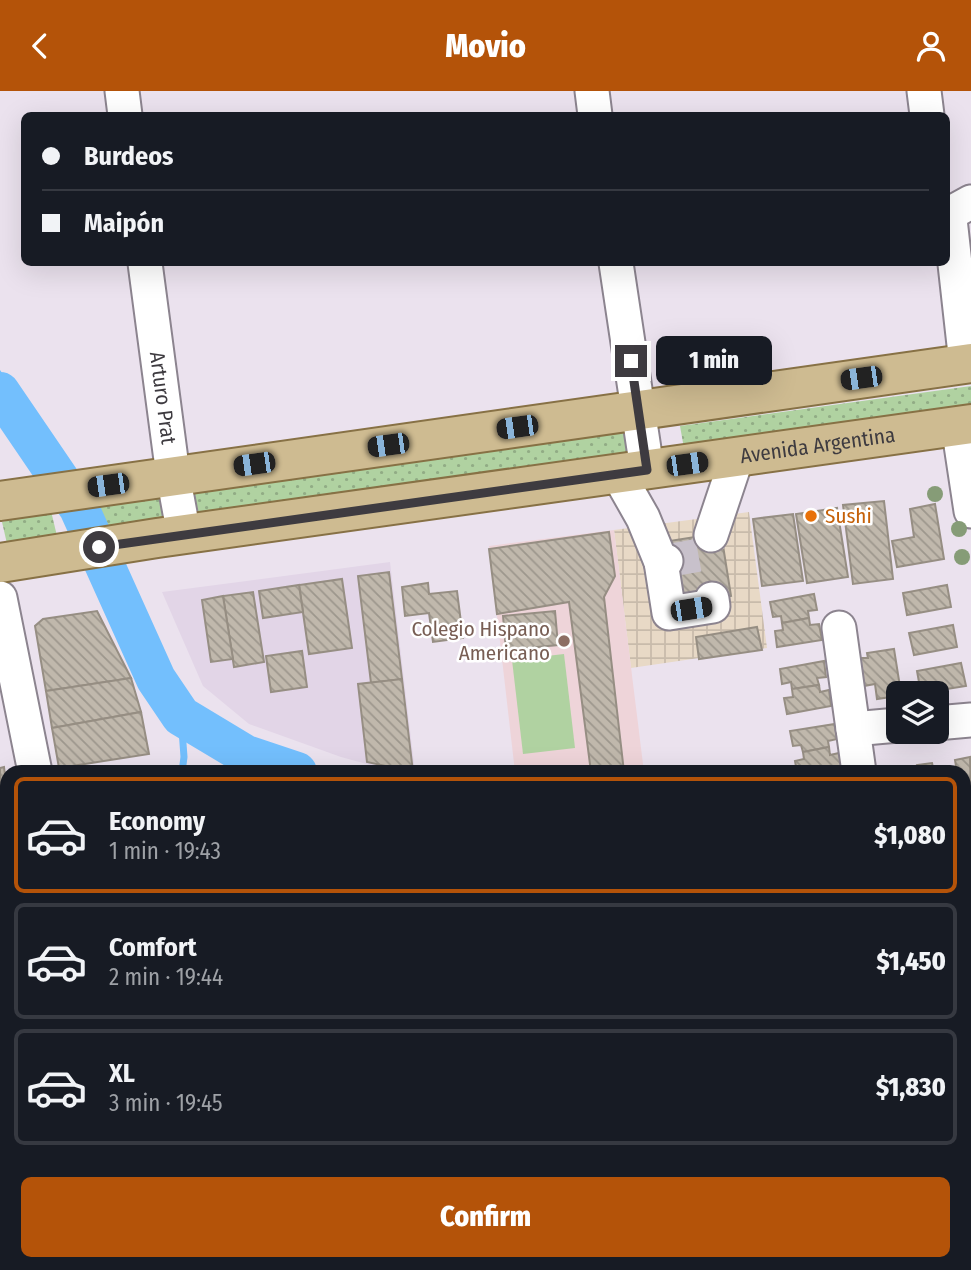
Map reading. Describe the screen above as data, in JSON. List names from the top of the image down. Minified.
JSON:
{"streets":{"main road":["Avenida Argentina"],"street":["Arturo Prat"]},"crossings":[["Arturo Prat","Avenida Argentina"]],"places":["Sushi","Colegio Hispano Americano"],"page":{"header":"Movio","banner":["Burdeos","Maipón"],"bubble":"1 min","list":[{"name":"Economy","note":"1 min · 19:43","value":"$1,080"},{"name":"Comfort","note":"2 min · 19:44","value":"$1,450"},{"name":"XL","note":"3 min · 19:45","value":"$1,830"}],"buttons":"Confirm"}}
